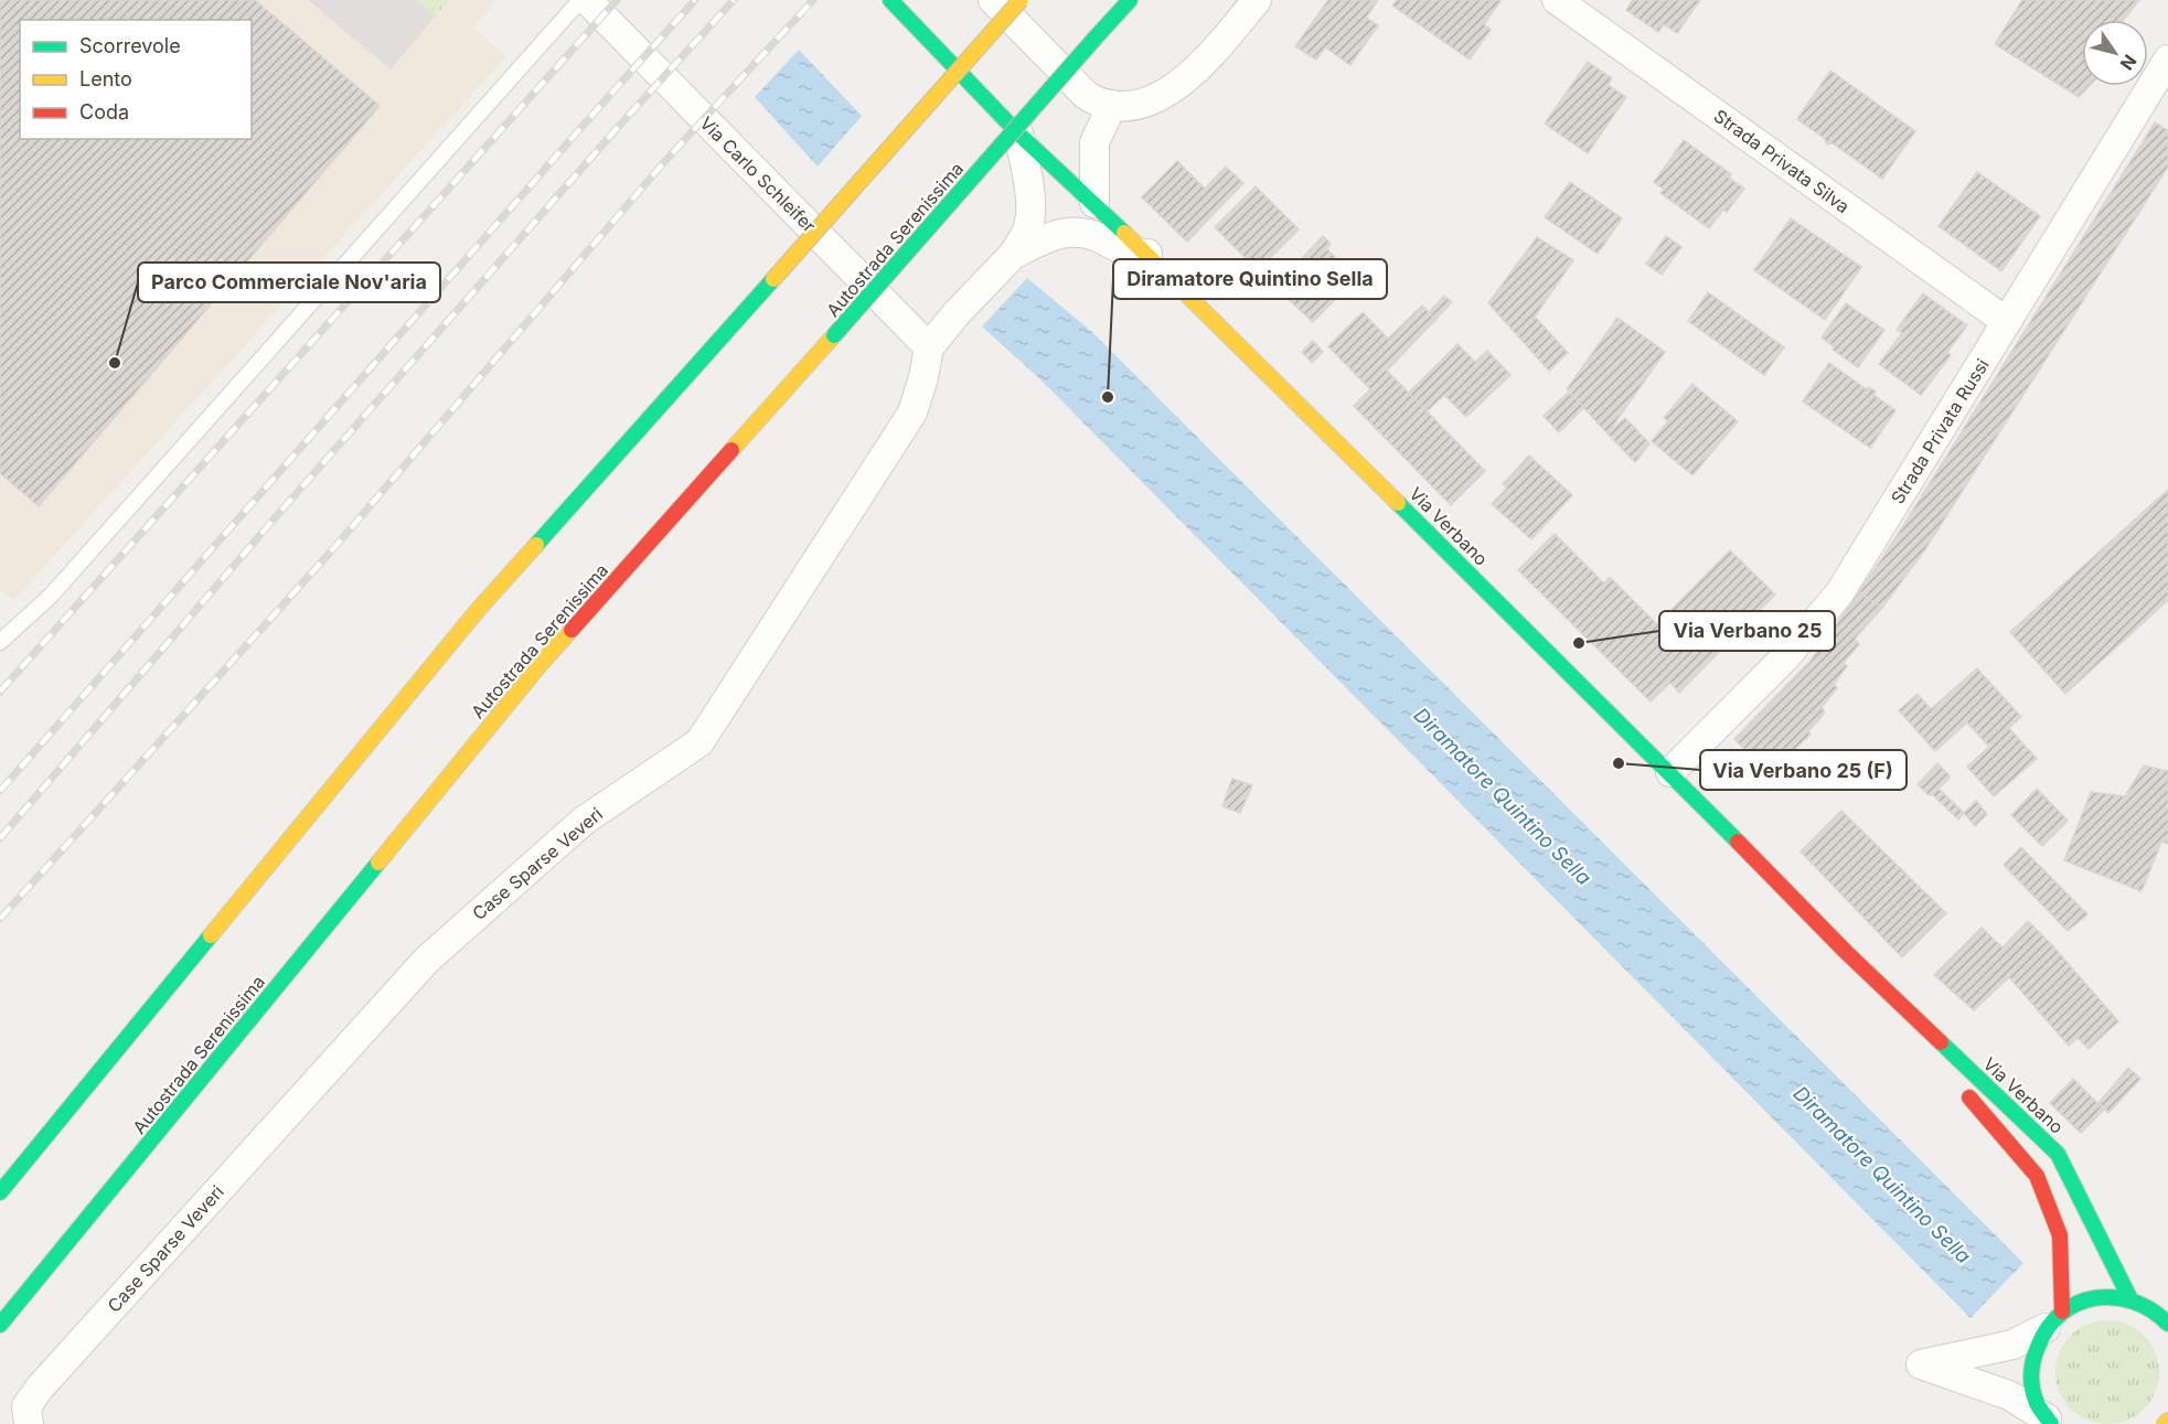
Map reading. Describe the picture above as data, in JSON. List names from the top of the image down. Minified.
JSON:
{"streets":{"main road":["Autostrada Serenissima","Via Verbano"],"street":["Strada Privata Silva","Via Carlo Schleifer","Strada Privata Russi","Case Sparse Veveri"]},"crossings":[["Strada Privata Silva","Strada Privata Russi"],["Via Carlo Schleifer","Case Sparse Veveri"],["Strada Privata Russi","Via Verbano"],["Via Verbano","Case Sparse Veveri"]],"water":["Diramatore Quintino Sella"],"places":["Parco Commerciale Nov'aria","Diramatore Quintino Sella","Via Verbano 25","Via Verbano 25 (F)"],"legend":["Scorrevole","Lento","Coda"],"north":"bottom right"}
